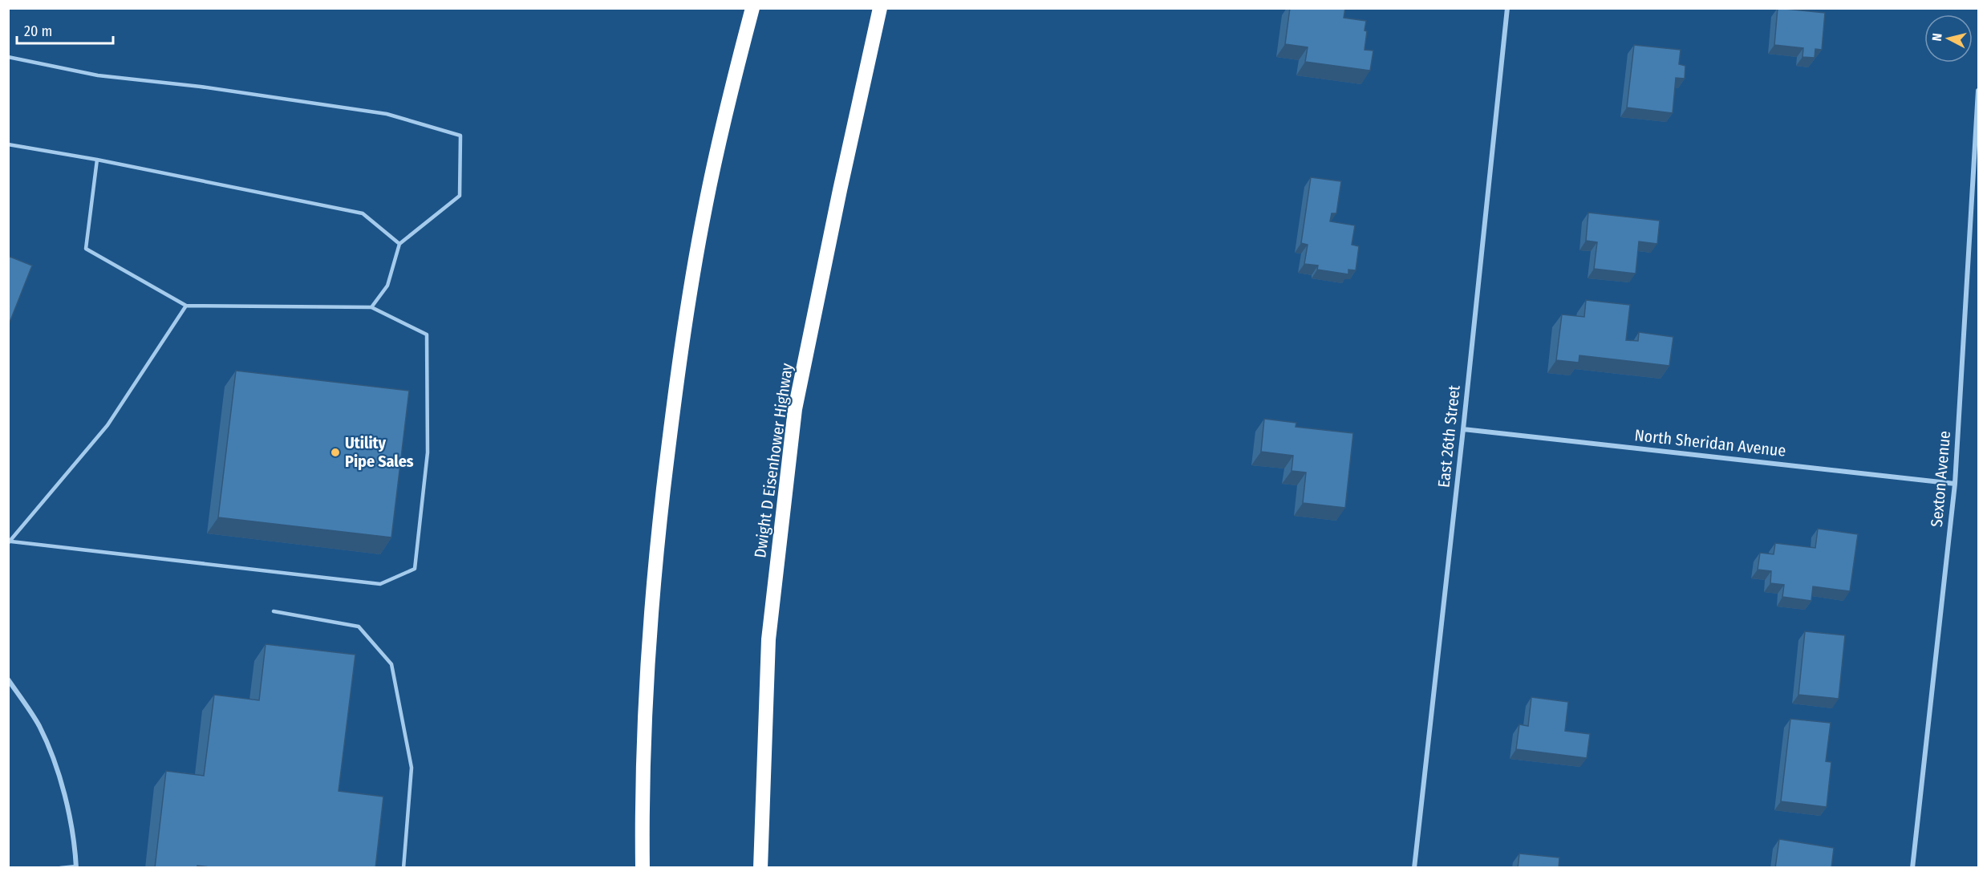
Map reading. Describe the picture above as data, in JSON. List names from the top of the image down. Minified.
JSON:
{"streets":{"highway":["Dwight D Eisenhower Highway"],"street":["East 26th Street","North Sheridan Avenue","Sexton Avenue"]},"crossings":[["East 26th Street","North Sheridan Avenue"],["North Sheridan Avenue","Sexton Avenue"]],"places":["Utility Pipe Sales"],"scale_bar":"20 m","north":"left"}
